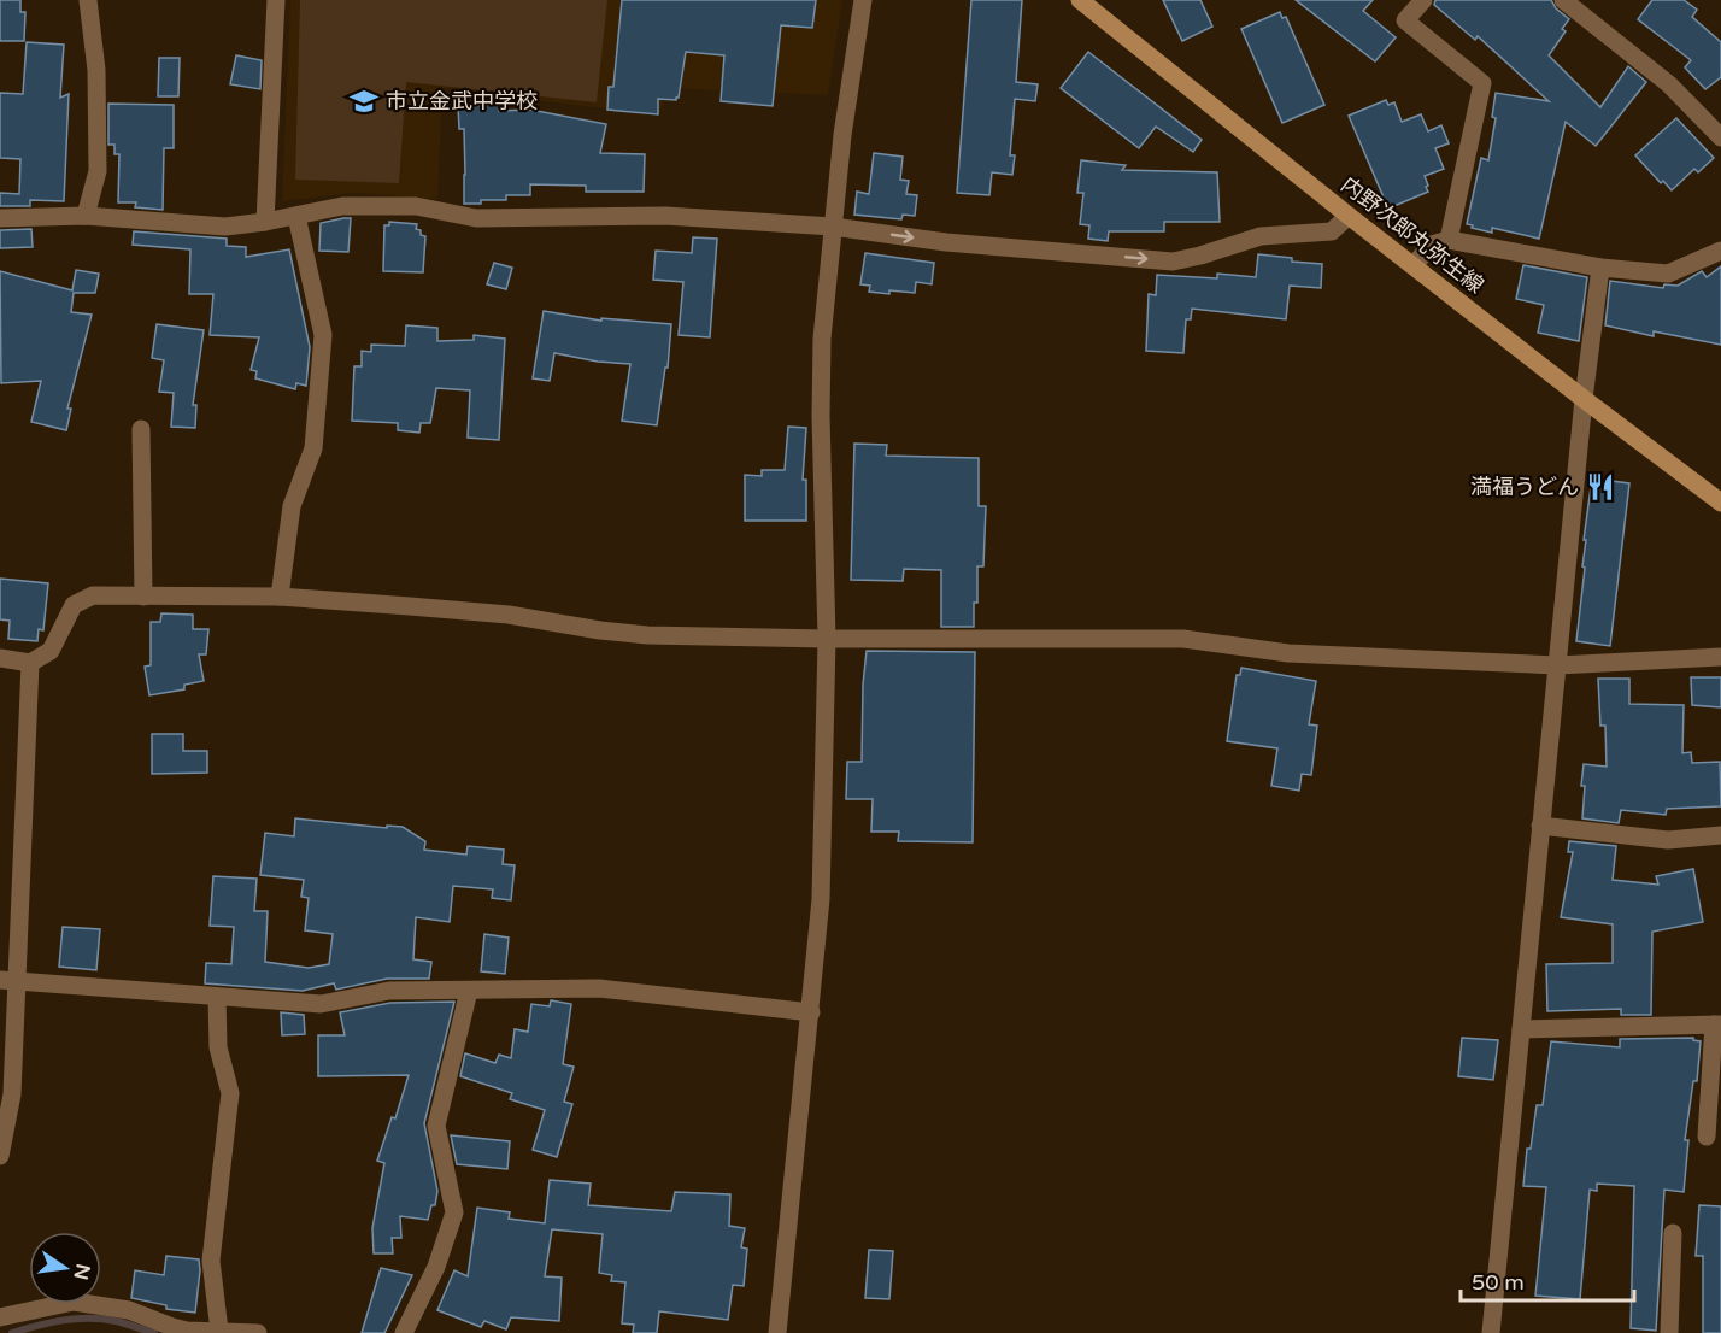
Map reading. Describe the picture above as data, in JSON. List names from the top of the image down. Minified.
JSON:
{"streets":{"main road":["内野次郎丸弥生線"]},"places":{"school or university":["市立金武中学校"],"restaurant":["満福うどん"]},"scale_bar":"50 m","north":"right"}
